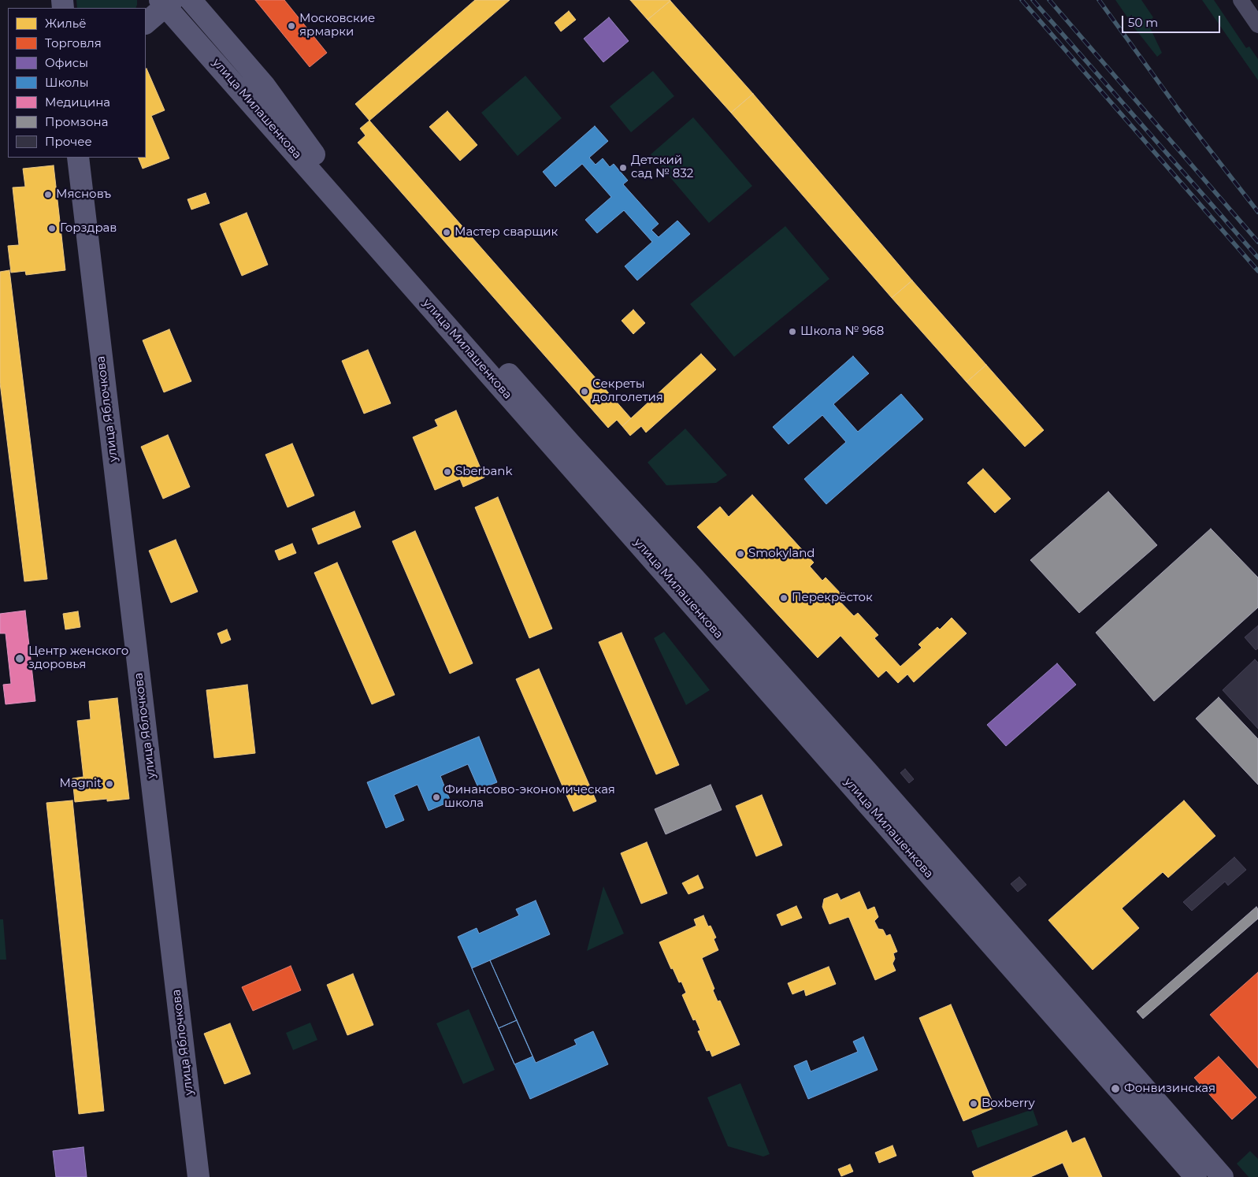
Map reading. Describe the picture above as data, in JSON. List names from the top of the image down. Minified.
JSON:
{"streets":{"main road":["улица Милашенкова","улица Яблочкова"]},"places":["Московские ярмарки","Детский сад № 832","Мясновъ","Горздрав","Мастер сварщик","Школа № 968","Секреты долголетия","Sberbank","Smokyland","Перекрёсток","Центр женского здоровья","Magnit","Финансово-экономическая школа","Фонвизинская","Boxberry"],"legend":["Жильё","Торговля","Офисы","Школы","Медицина","Промзона","Прочее"],"scale_bar":"50 m"}
